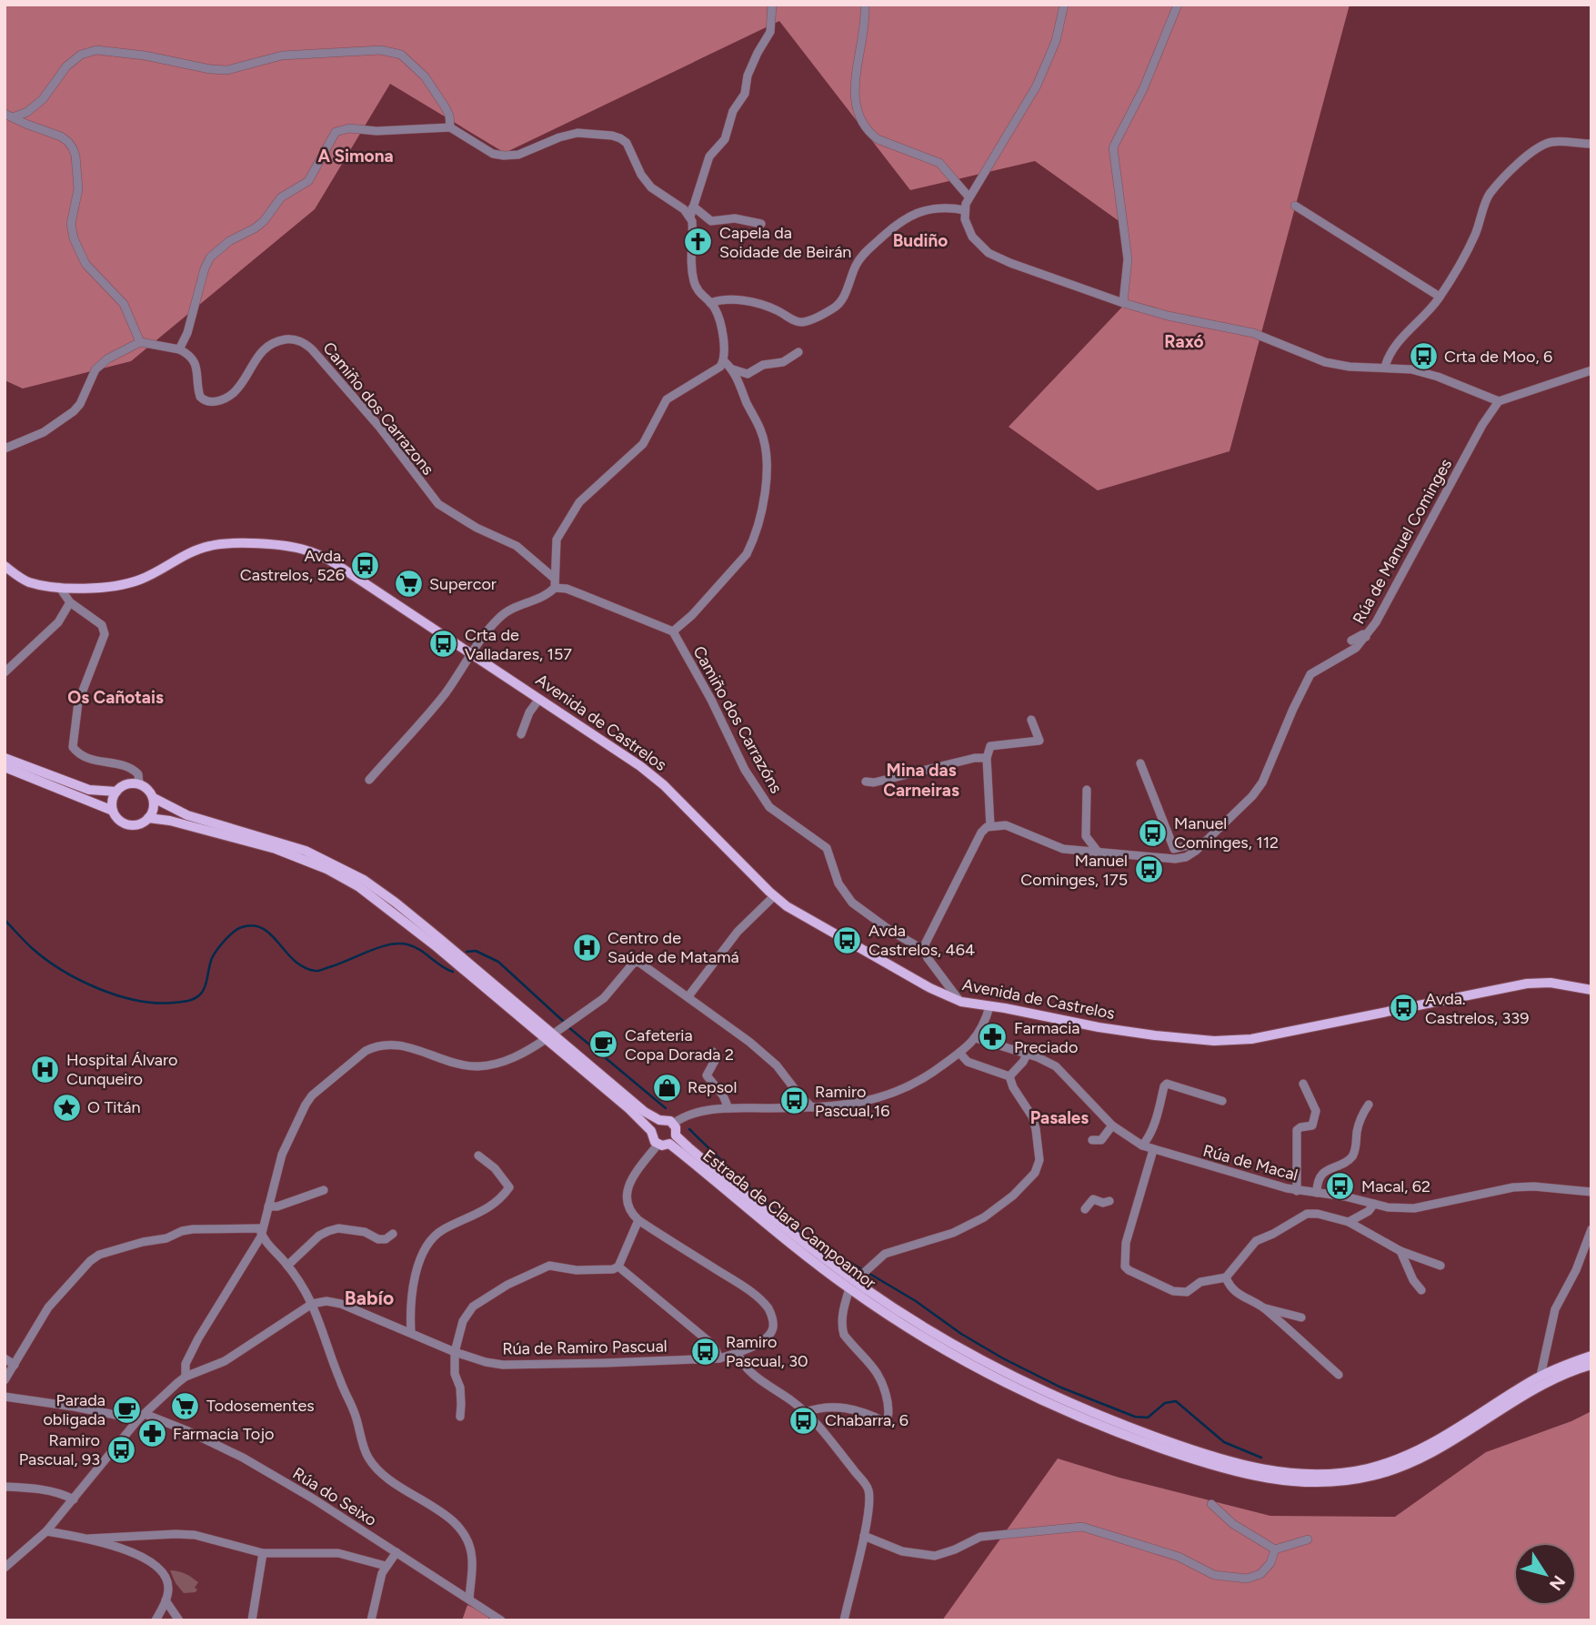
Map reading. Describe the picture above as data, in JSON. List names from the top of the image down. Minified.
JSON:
{"streets":{"main road":["Avenida de Castrelos","Estrada de Clara Campoamor"],"street":["Camiño dos Carrazons","Rúa de Manuel Cominges","Camiño dos Carrazóns","Rúa de Macal","Rúa de Ramiro Pascual","Rúa do Seixo"]},"districts":["A Simona","Budiño","Raxó","Os Cañotais","Mina das Carneiras","Pasales","Babío"],"places":{"church":["Capela da Soidade de Beirán"],"bus stop":["Crta de Moo, 6","Avda. Castrelos, 526","Crta de Valladares, 157","Manuel Cominges, 112","Manuel Cominges, 175","Avda Castrelos, 464","Avda. Castrelos, 339","Ramiro Pascual,16","Macal, 62","Ramiro Pascual, 30","Chabarra, 6","Ramiro Pascual, 93"],"supermarket":["Supercor","Todosementes"],"hospital":["Centro de Saúde de Matamá","Hospital Álvaro Cunqueiro"],"pharmacy":["Farmacia Preciado","Farmacia Tojo"],"cafe":["Cafeteria Copa Dorada 2","Parada obligada"],"shop":["Repsol"],"place":["O Titán"]},"north":"bottom right"}
